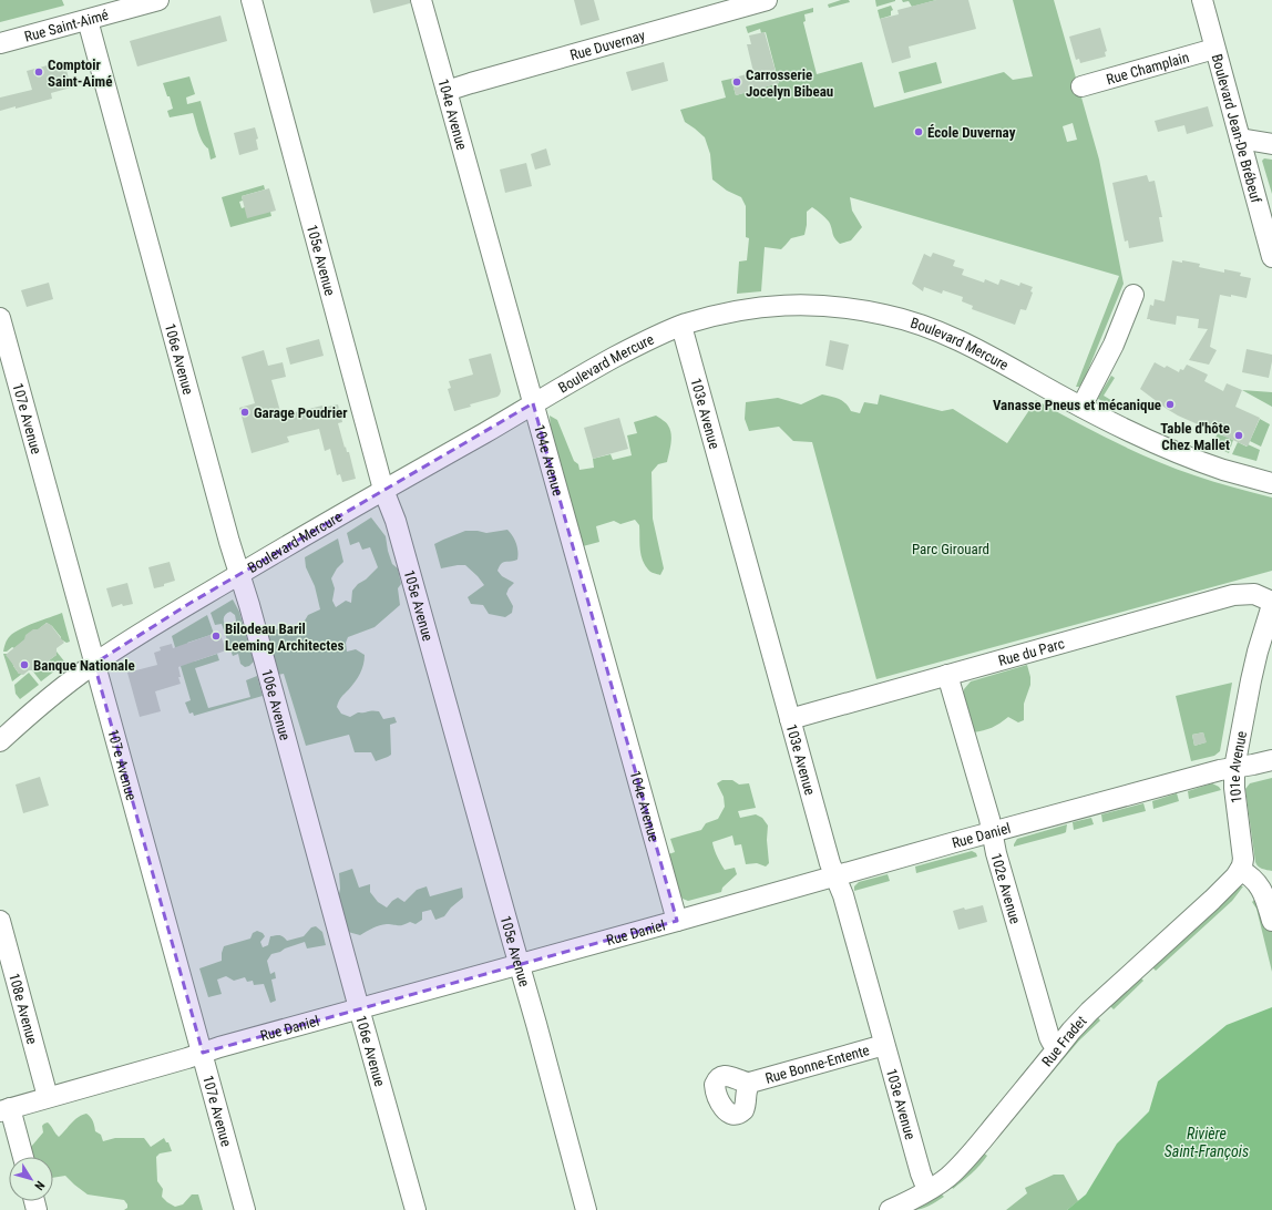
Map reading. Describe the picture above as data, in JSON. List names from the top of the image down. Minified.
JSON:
{"streets":{"street":["Rue Saint-Aimé","Rue Duvernay","Rue Champlain","104e Avenue","Boulevard Jean-De Brébeuf","105e Avenue","Boulevard Mercure","106e Avenue","103e Avenue","107e Avenue","Rue du Parc","101e Avenue","Rue Daniel","102e Avenue","108e Avenue","Rue Fradet","Rue Bonne-Entente"]},"crossings":[["Rue Saint-Aimé","106e Avenue"],["Rue Duvernay","104e Avenue"],["Rue Champlain","Boulevard Jean-De Brébeuf"],["104e Avenue","Boulevard Mercure"],["104e Avenue","Rue Daniel"],["105e Avenue","Boulevard Mercure"],["105e Avenue","Rue Daniel"],["Boulevard Mercure","106e Avenue"],["Boulevard Mercure","103e Avenue"],["Boulevard Mercure","107e Avenue"],["106e Avenue","Rue Daniel"],["103e Avenue","Rue du Parc"],["103e Avenue","Rue Daniel"],["103e Avenue","Rue Fradet"],["103e Avenue","Rue Bonne-Entente"],["107e Avenue","Rue Daniel"],["Rue du Parc","102e Avenue"],["101e Avenue","Rue Daniel"],["101e Avenue","Rue Fradet"],["Rue Daniel","102e Avenue"],["Rue Daniel","108e Avenue"],["102e Avenue","Rue Fradet"]],"water":["Rivière Saint-François"],"parks":["Parc Girouard"],"places":["Comptoir Saint-Aimé","Carrosserie Jocelyn Bibeau","École Duvernay","Vanasse Pneus et mécanique","Garage Poudrier","Table d'hôte Chez Mallet","Bilodeau Baril Leeming Architectes","Banque Nationale"],"north":"bottom right"}
